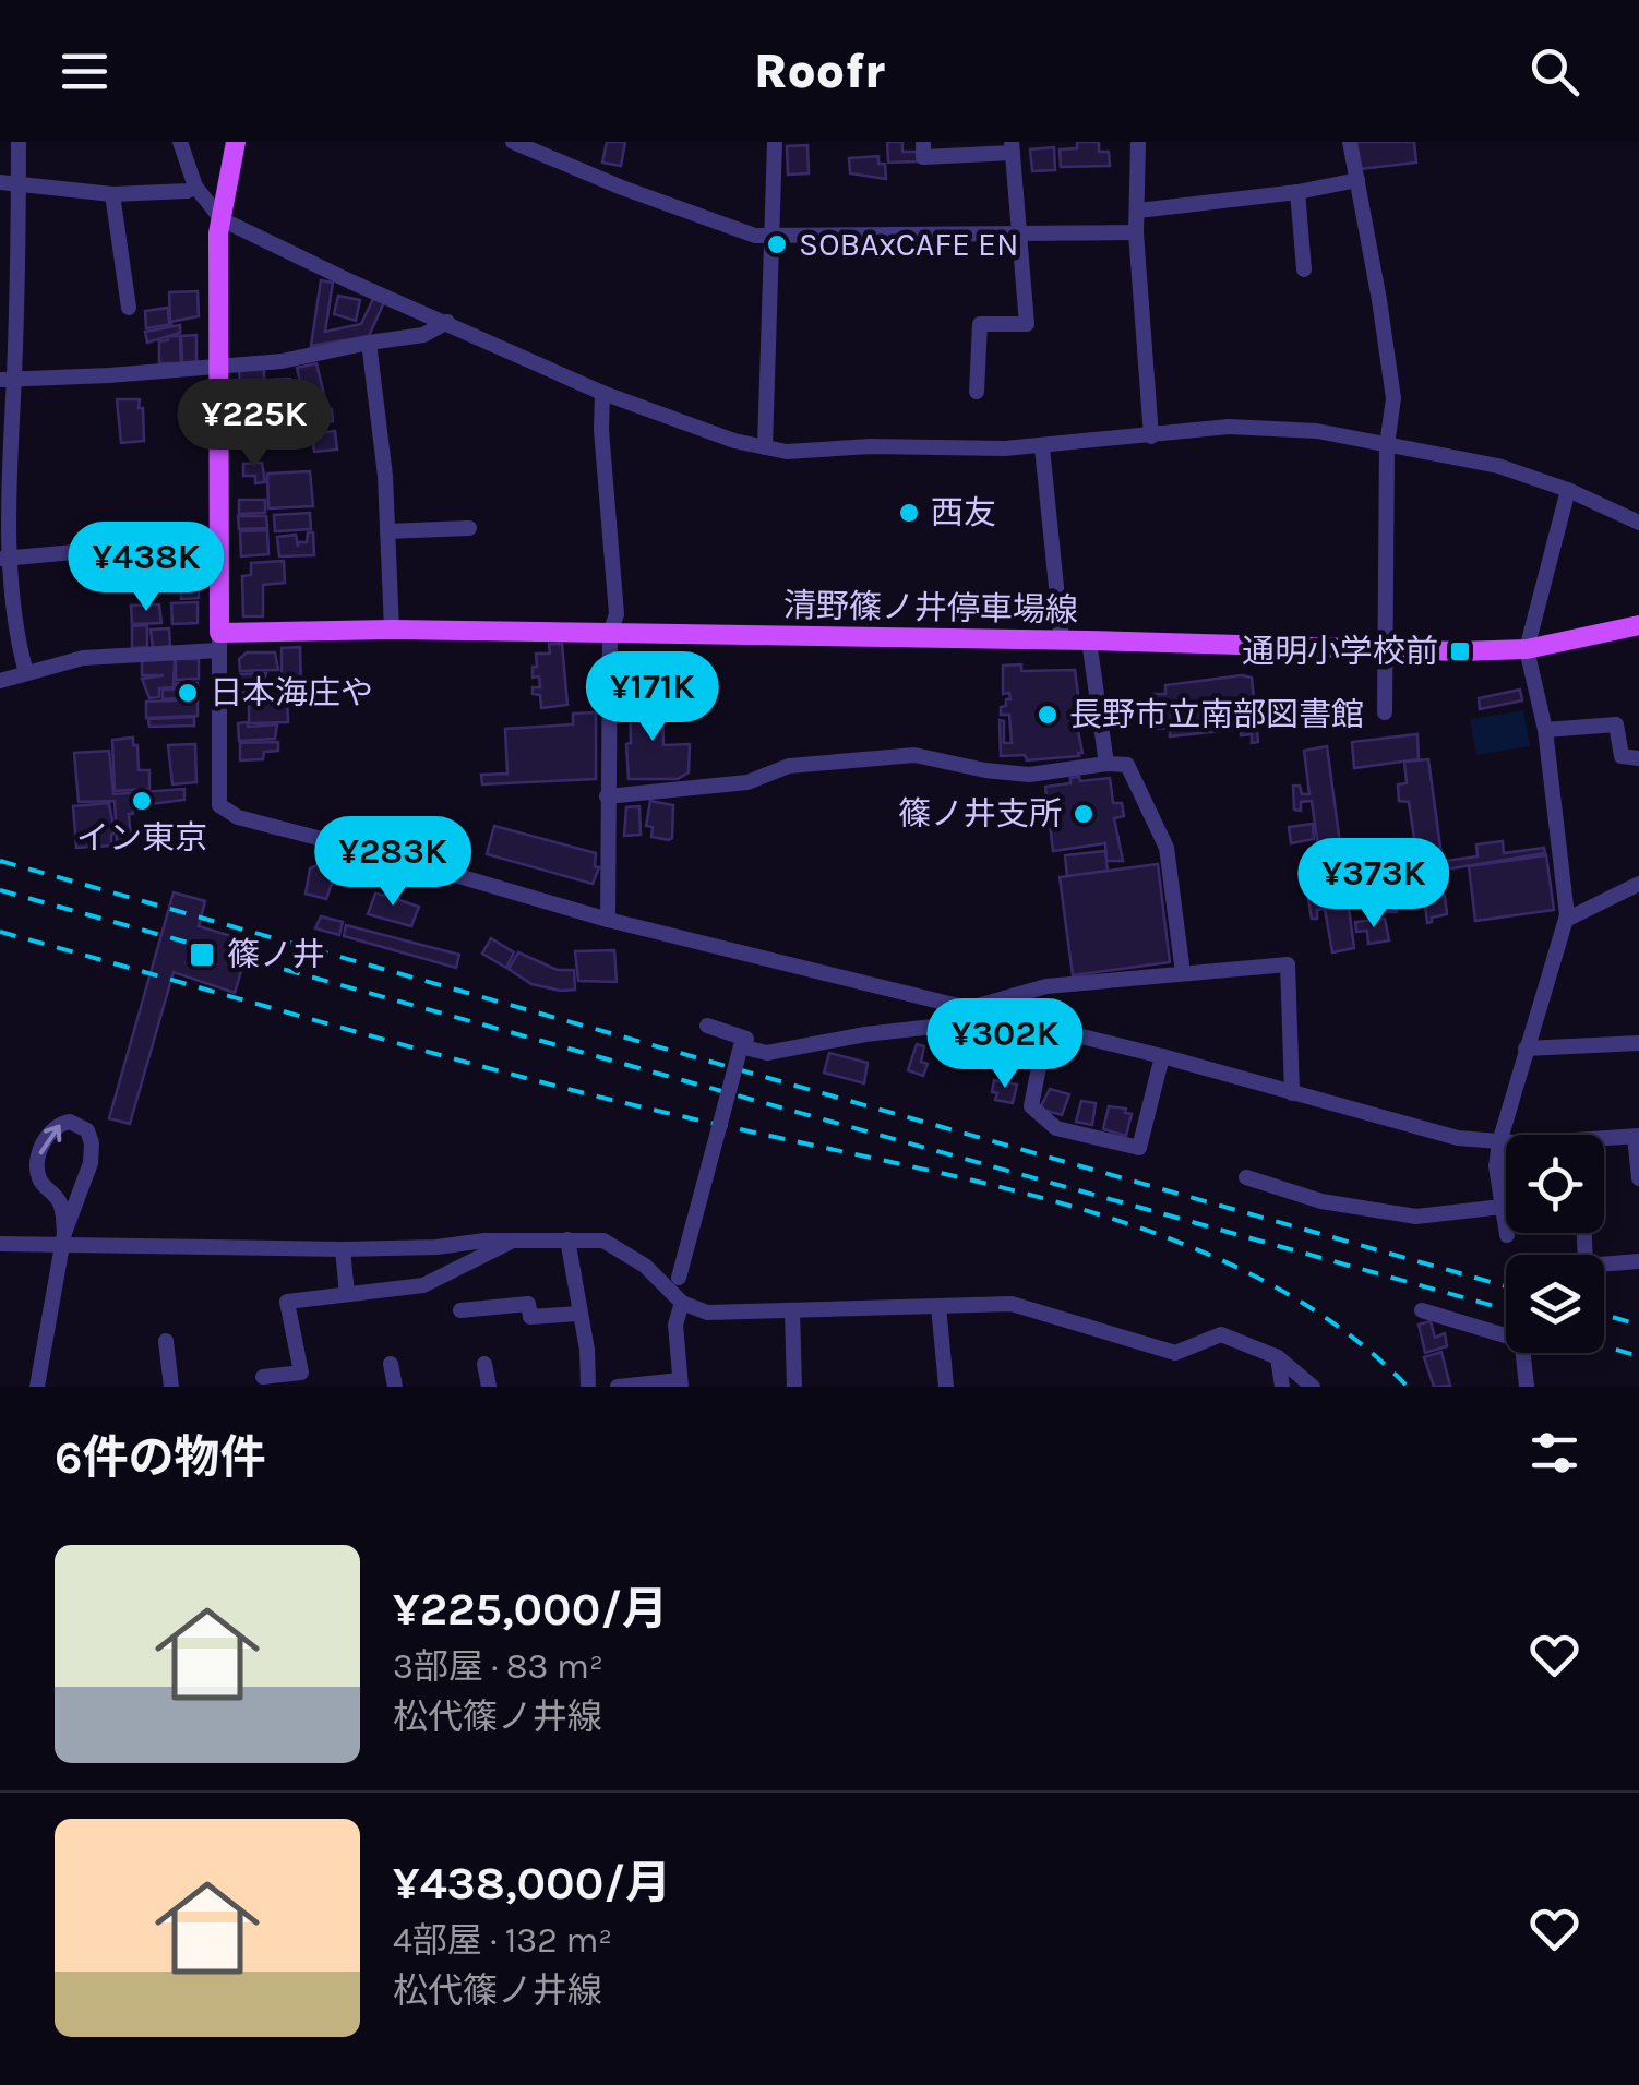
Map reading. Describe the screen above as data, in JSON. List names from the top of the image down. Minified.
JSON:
{"streets":{"main road":["清野篠ノ井停車場線"]},"places":{"other":["SOBAxCAFE EN","西友","日本海庄や","長野市立南部図書館","イン東京","篠ノ井支所"],"transit":["通明小学校前","篠ノ井"]},"page":{"header":"Roofr","price":["¥225K","¥438K","¥171K","¥283K","¥373K","¥302K"],"heading":"6件の物件","list":[{"name":"¥225,000/月","note":"3部屋 · 83 m² · 松代篠ノ井線"},{"name":"¥438,000/月","note":"4部屋 · 132 m² · 松代篠ノ井線"}]}}
